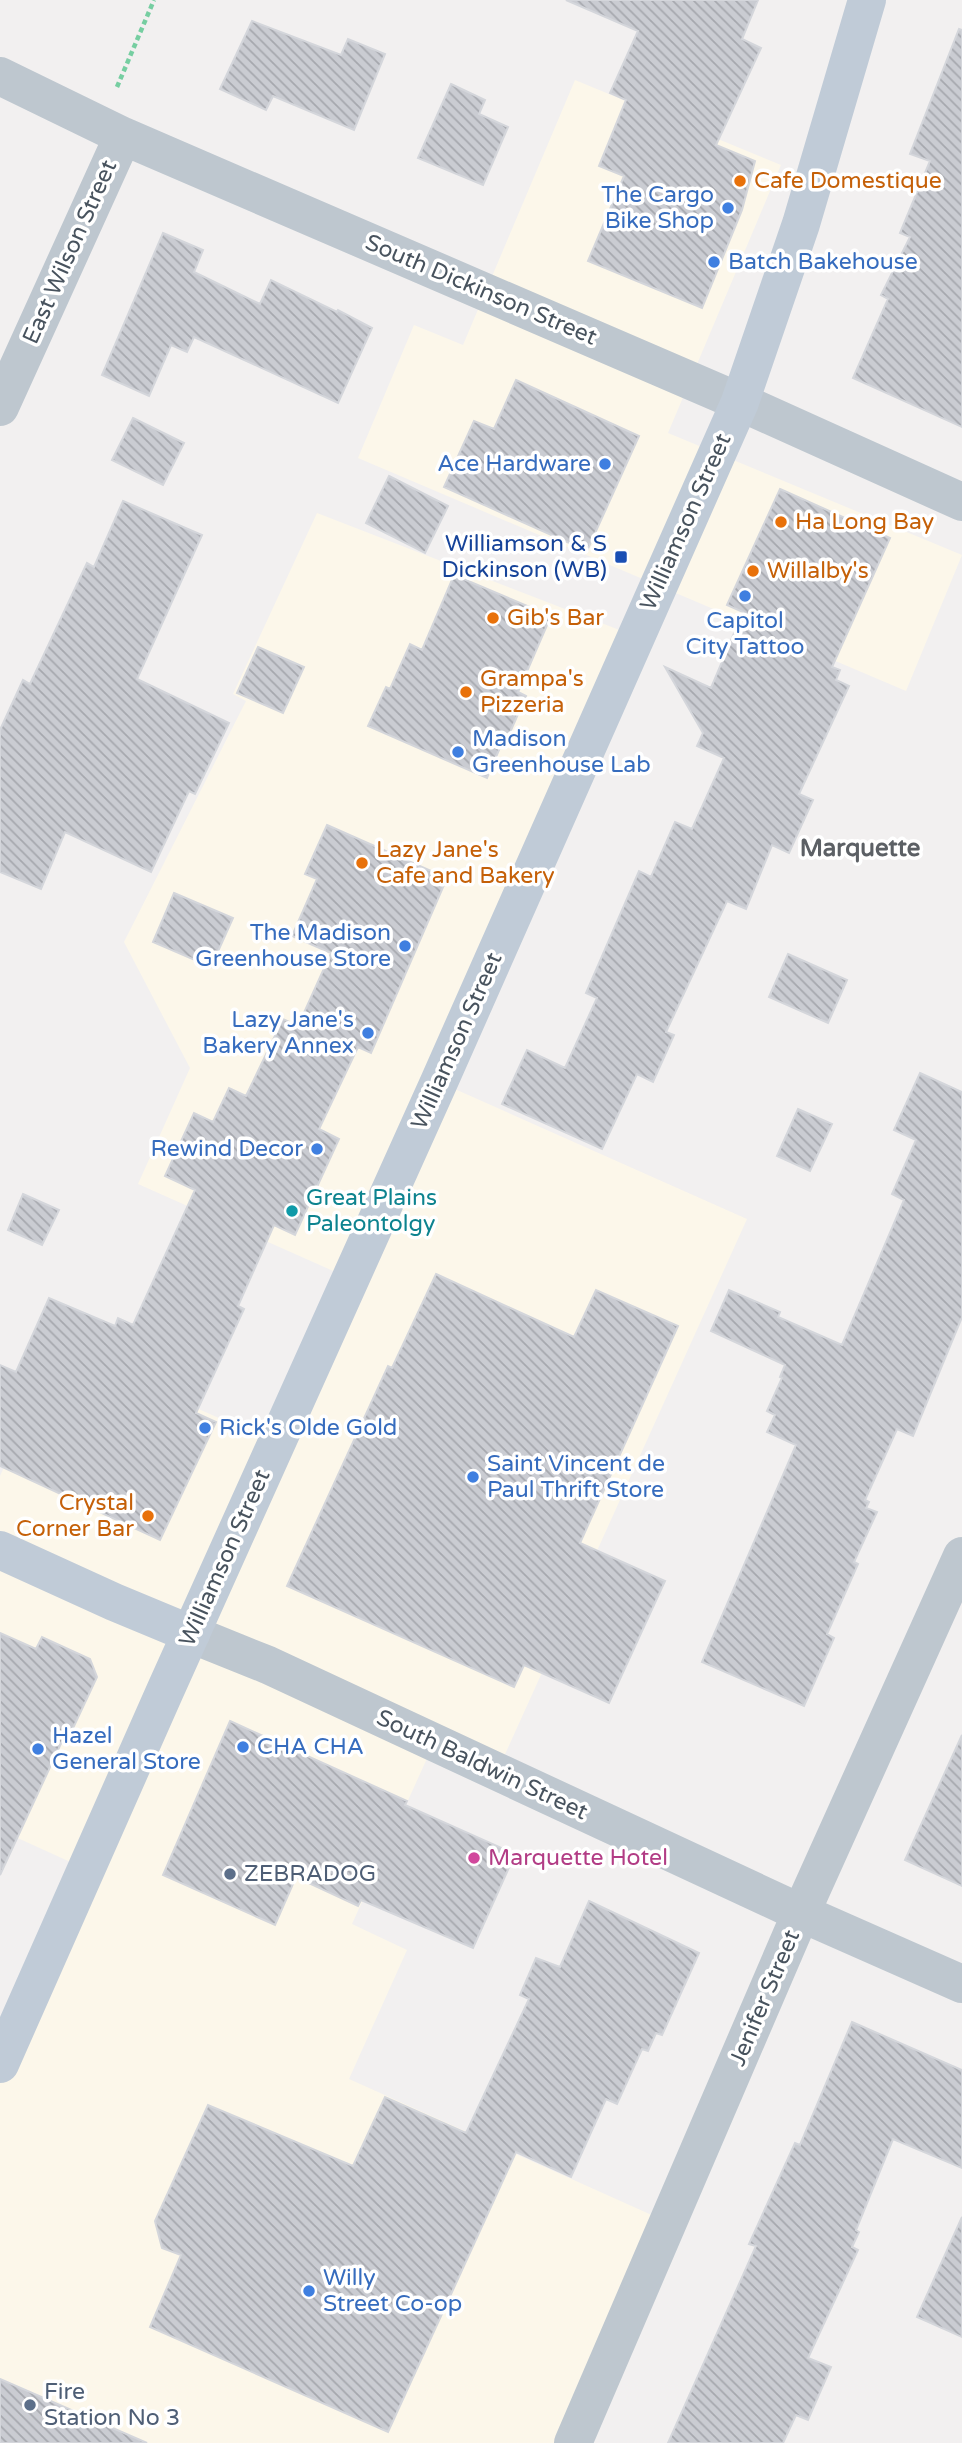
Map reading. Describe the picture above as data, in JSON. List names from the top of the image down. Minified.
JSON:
{"streets":{"street":["East Wilson Street","South Dickinson Street","Williamson Street","South Baldwin Street","Jenifer Street"]},"crossings":[["East Wilson Street","South Dickinson Street"],["South Dickinson Street","Williamson Street"],["Williamson Street","South Baldwin Street"],["South Baldwin Street","Jenifer Street"]],"districts":["Marquette"],"places":{"other":["Cafe Domestique","The Cargo Bike Shop","Batch Bakehouse","Ace Hardware","Ha Long Bay","Willalby's","Capitol City Tattoo","Gib's Bar","Grampa's Pizzeria","Madison Greenhouse Lab","Lazy Jane's Cafe and Bakery","The Madison Greenhouse Store","Lazy Jane's Bakery Annex","Rewind Decor","Great Plains Paleontolgy","Rick's Olde Gold","Saint Vincent de Paul Thrift Store","Crystal Corner Bar","CHA CHA","Hazel General Store","Marquette Hotel","ZEBRADOG","Willy Street Co-op","Fire Station No 3"],"transit":["Williamson & S Dickinson (WB)"]}}
